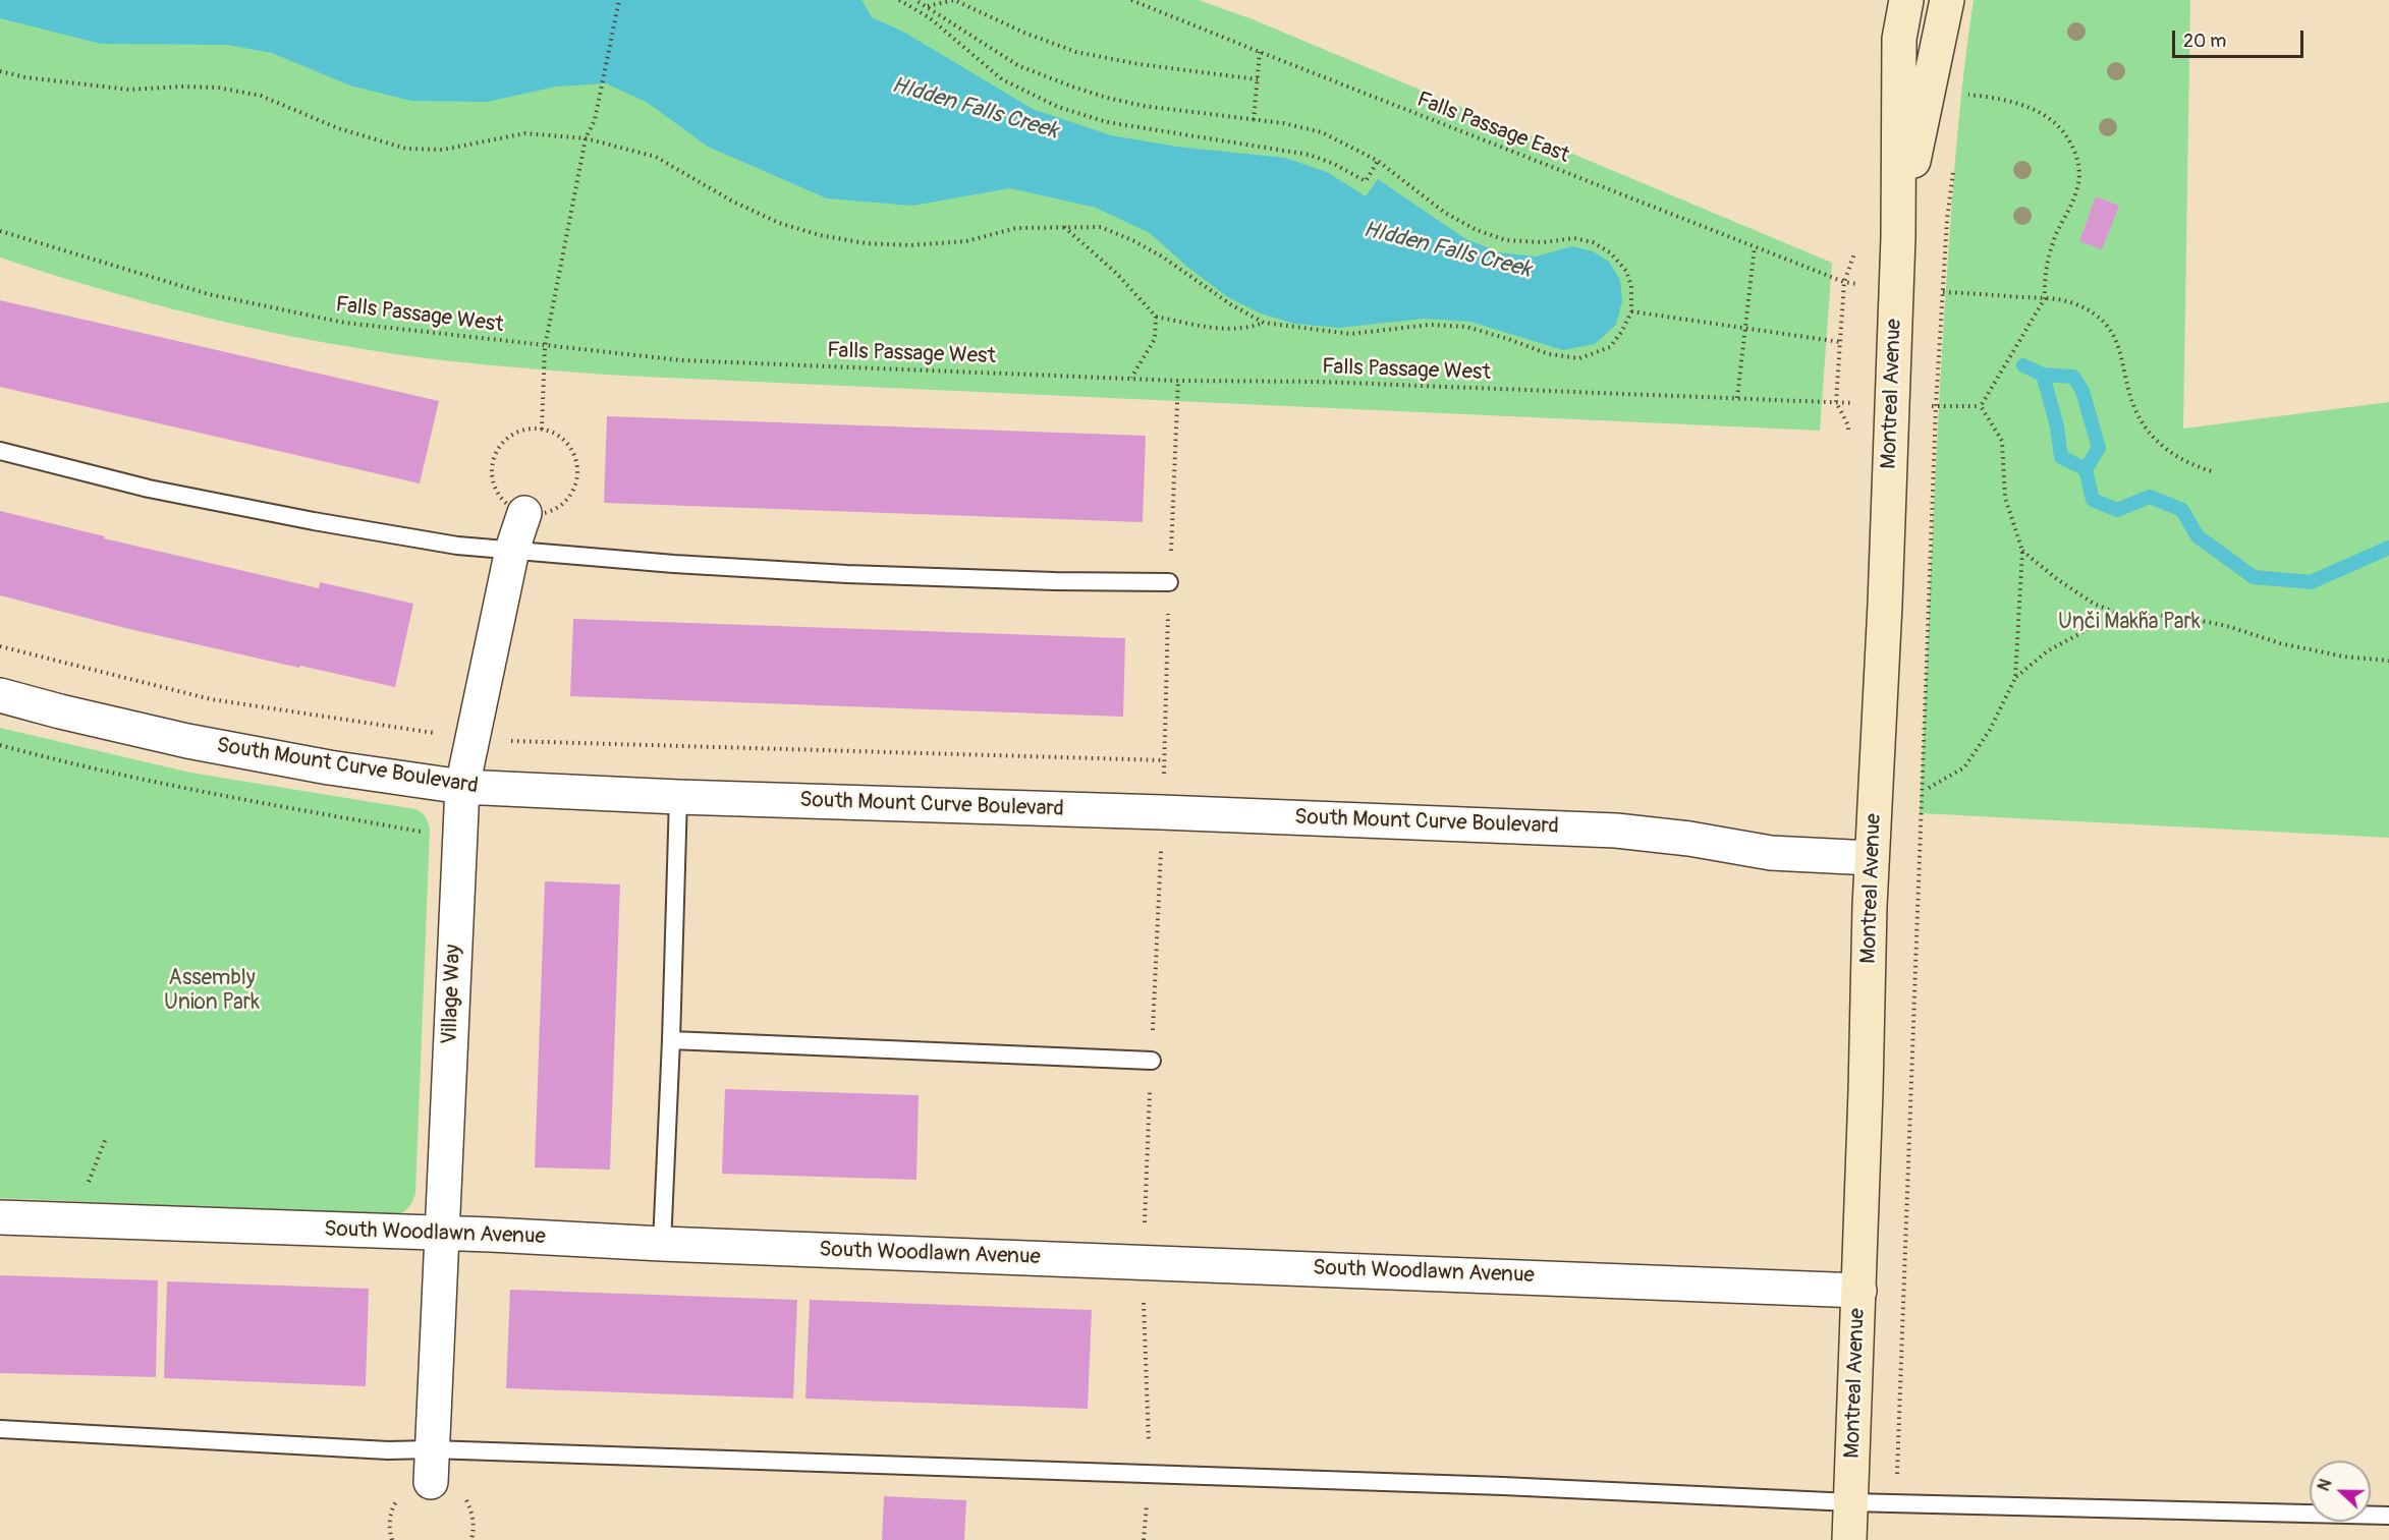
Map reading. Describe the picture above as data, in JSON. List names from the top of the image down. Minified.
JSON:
{"streets":{"street":["Montreal Avenue","South Mount Curve Boulevard","Village Way","South Woodlawn Avenue"],"path":["Falls Passage East","Falls Passage West"]},"crossings":[["Falls Passage East","Montreal Avenue"],["Montreal Avenue","South Mount Curve Boulevard"],["Montreal Avenue","South Woodlawn Avenue"],["South Mount Curve Boulevard","Village Way"],["Village Way","South Woodlawn Avenue"]],"water":["HIdden Falls Creek"],"parks":["Uŋči Makȟa Park","Assembly Union Park"],"scale_bar":"20 m","north":"left"}
